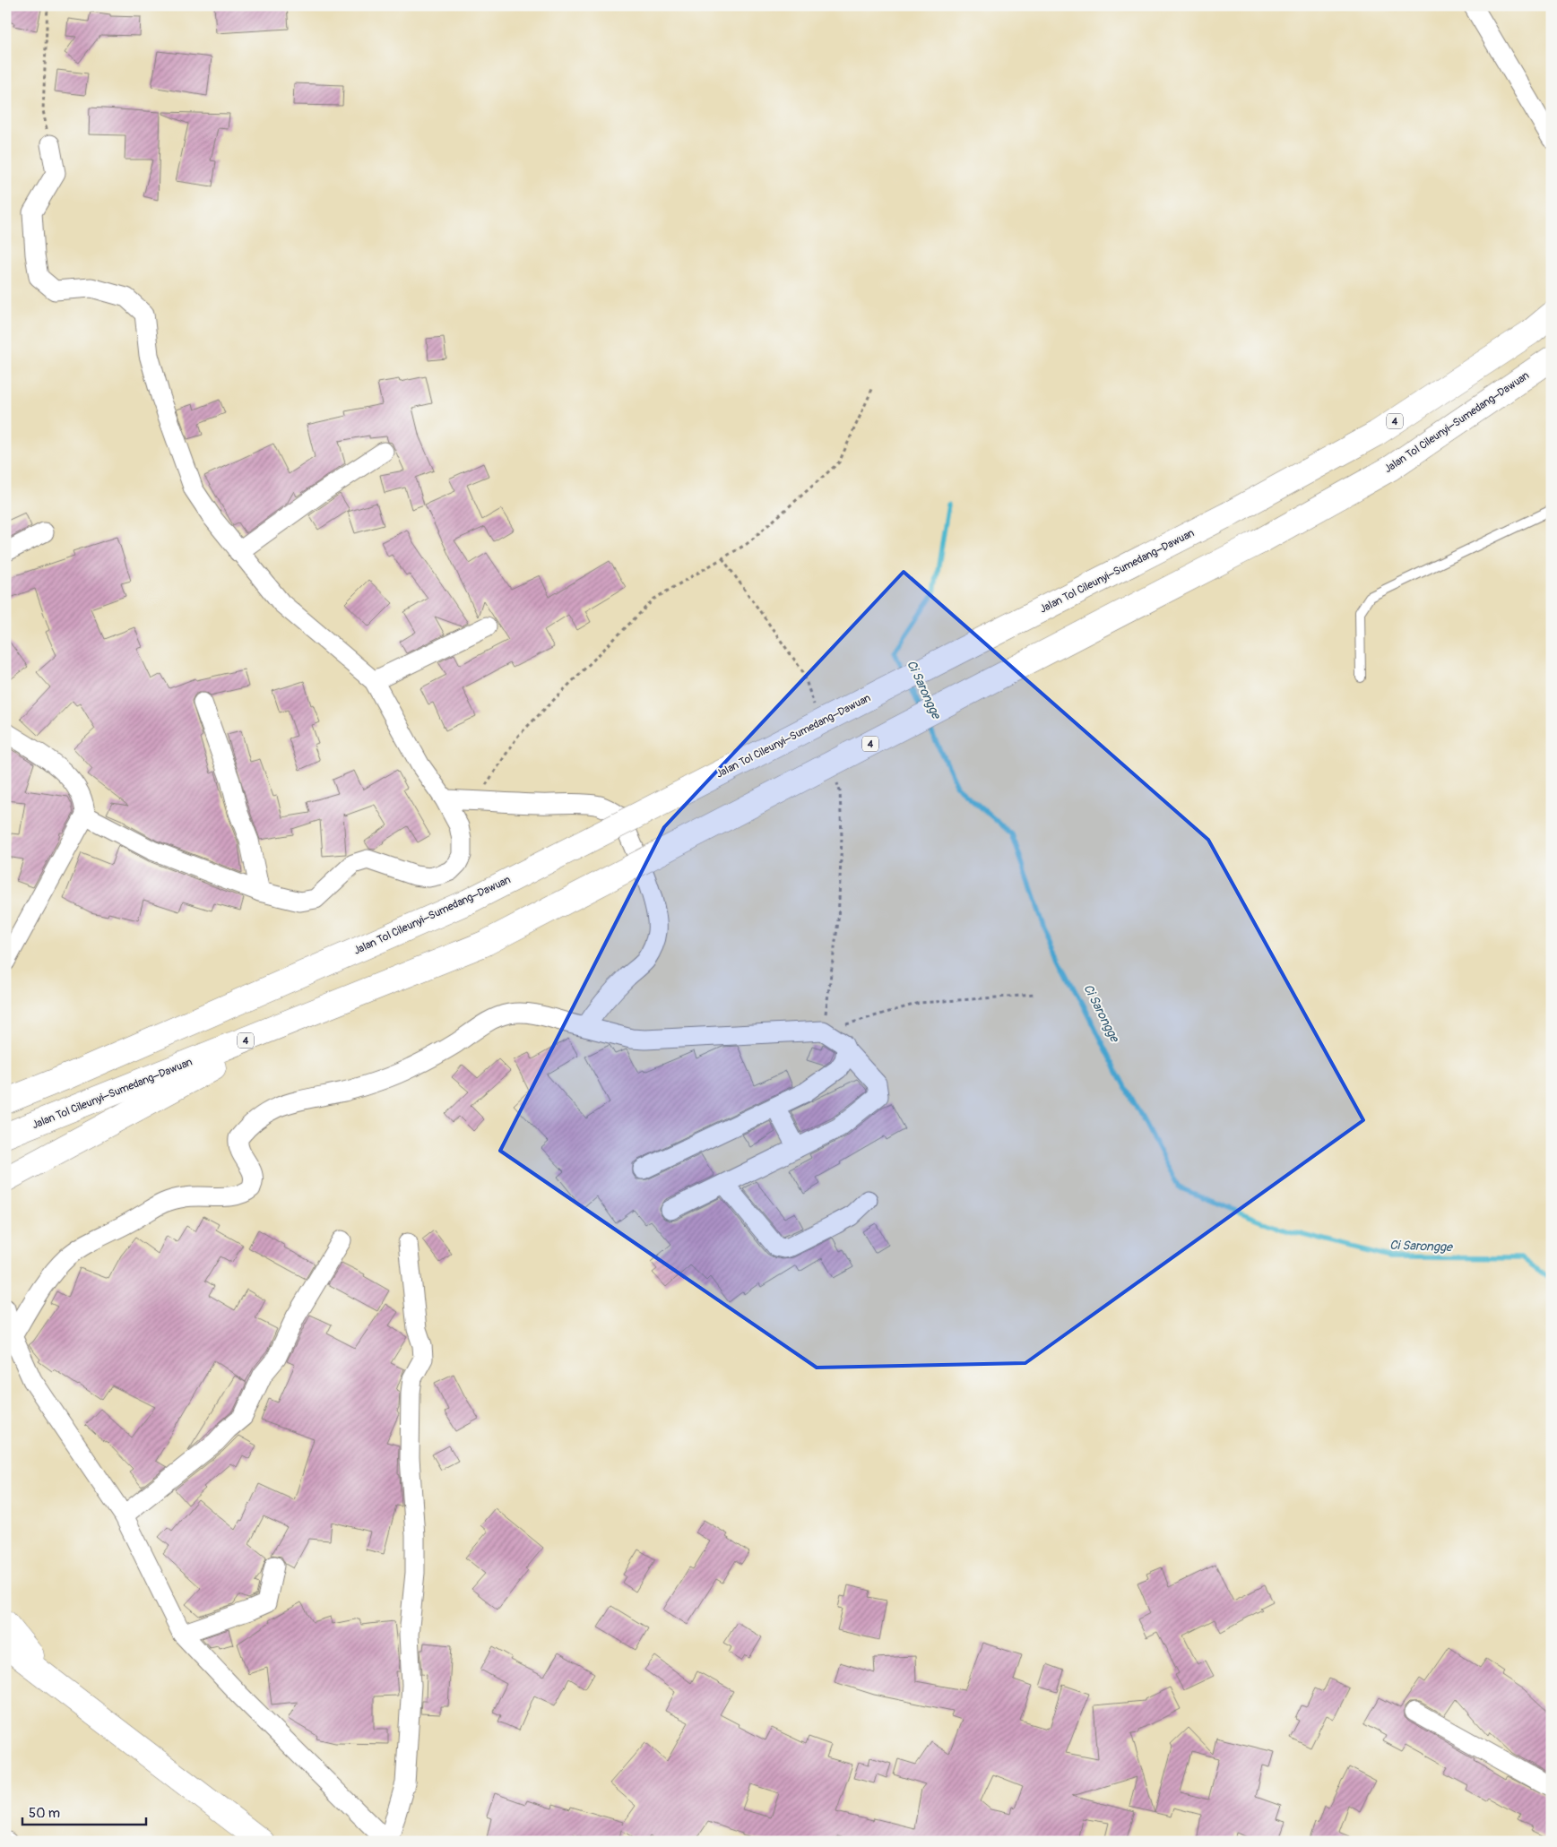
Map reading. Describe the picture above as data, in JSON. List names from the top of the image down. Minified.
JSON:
{"streets":{"highway":["4","Jalan Tol Cileunyi–Sumedang–Dawuan"]},"water":["Ci Sarongge"],"scale_bar":"50 m"}
